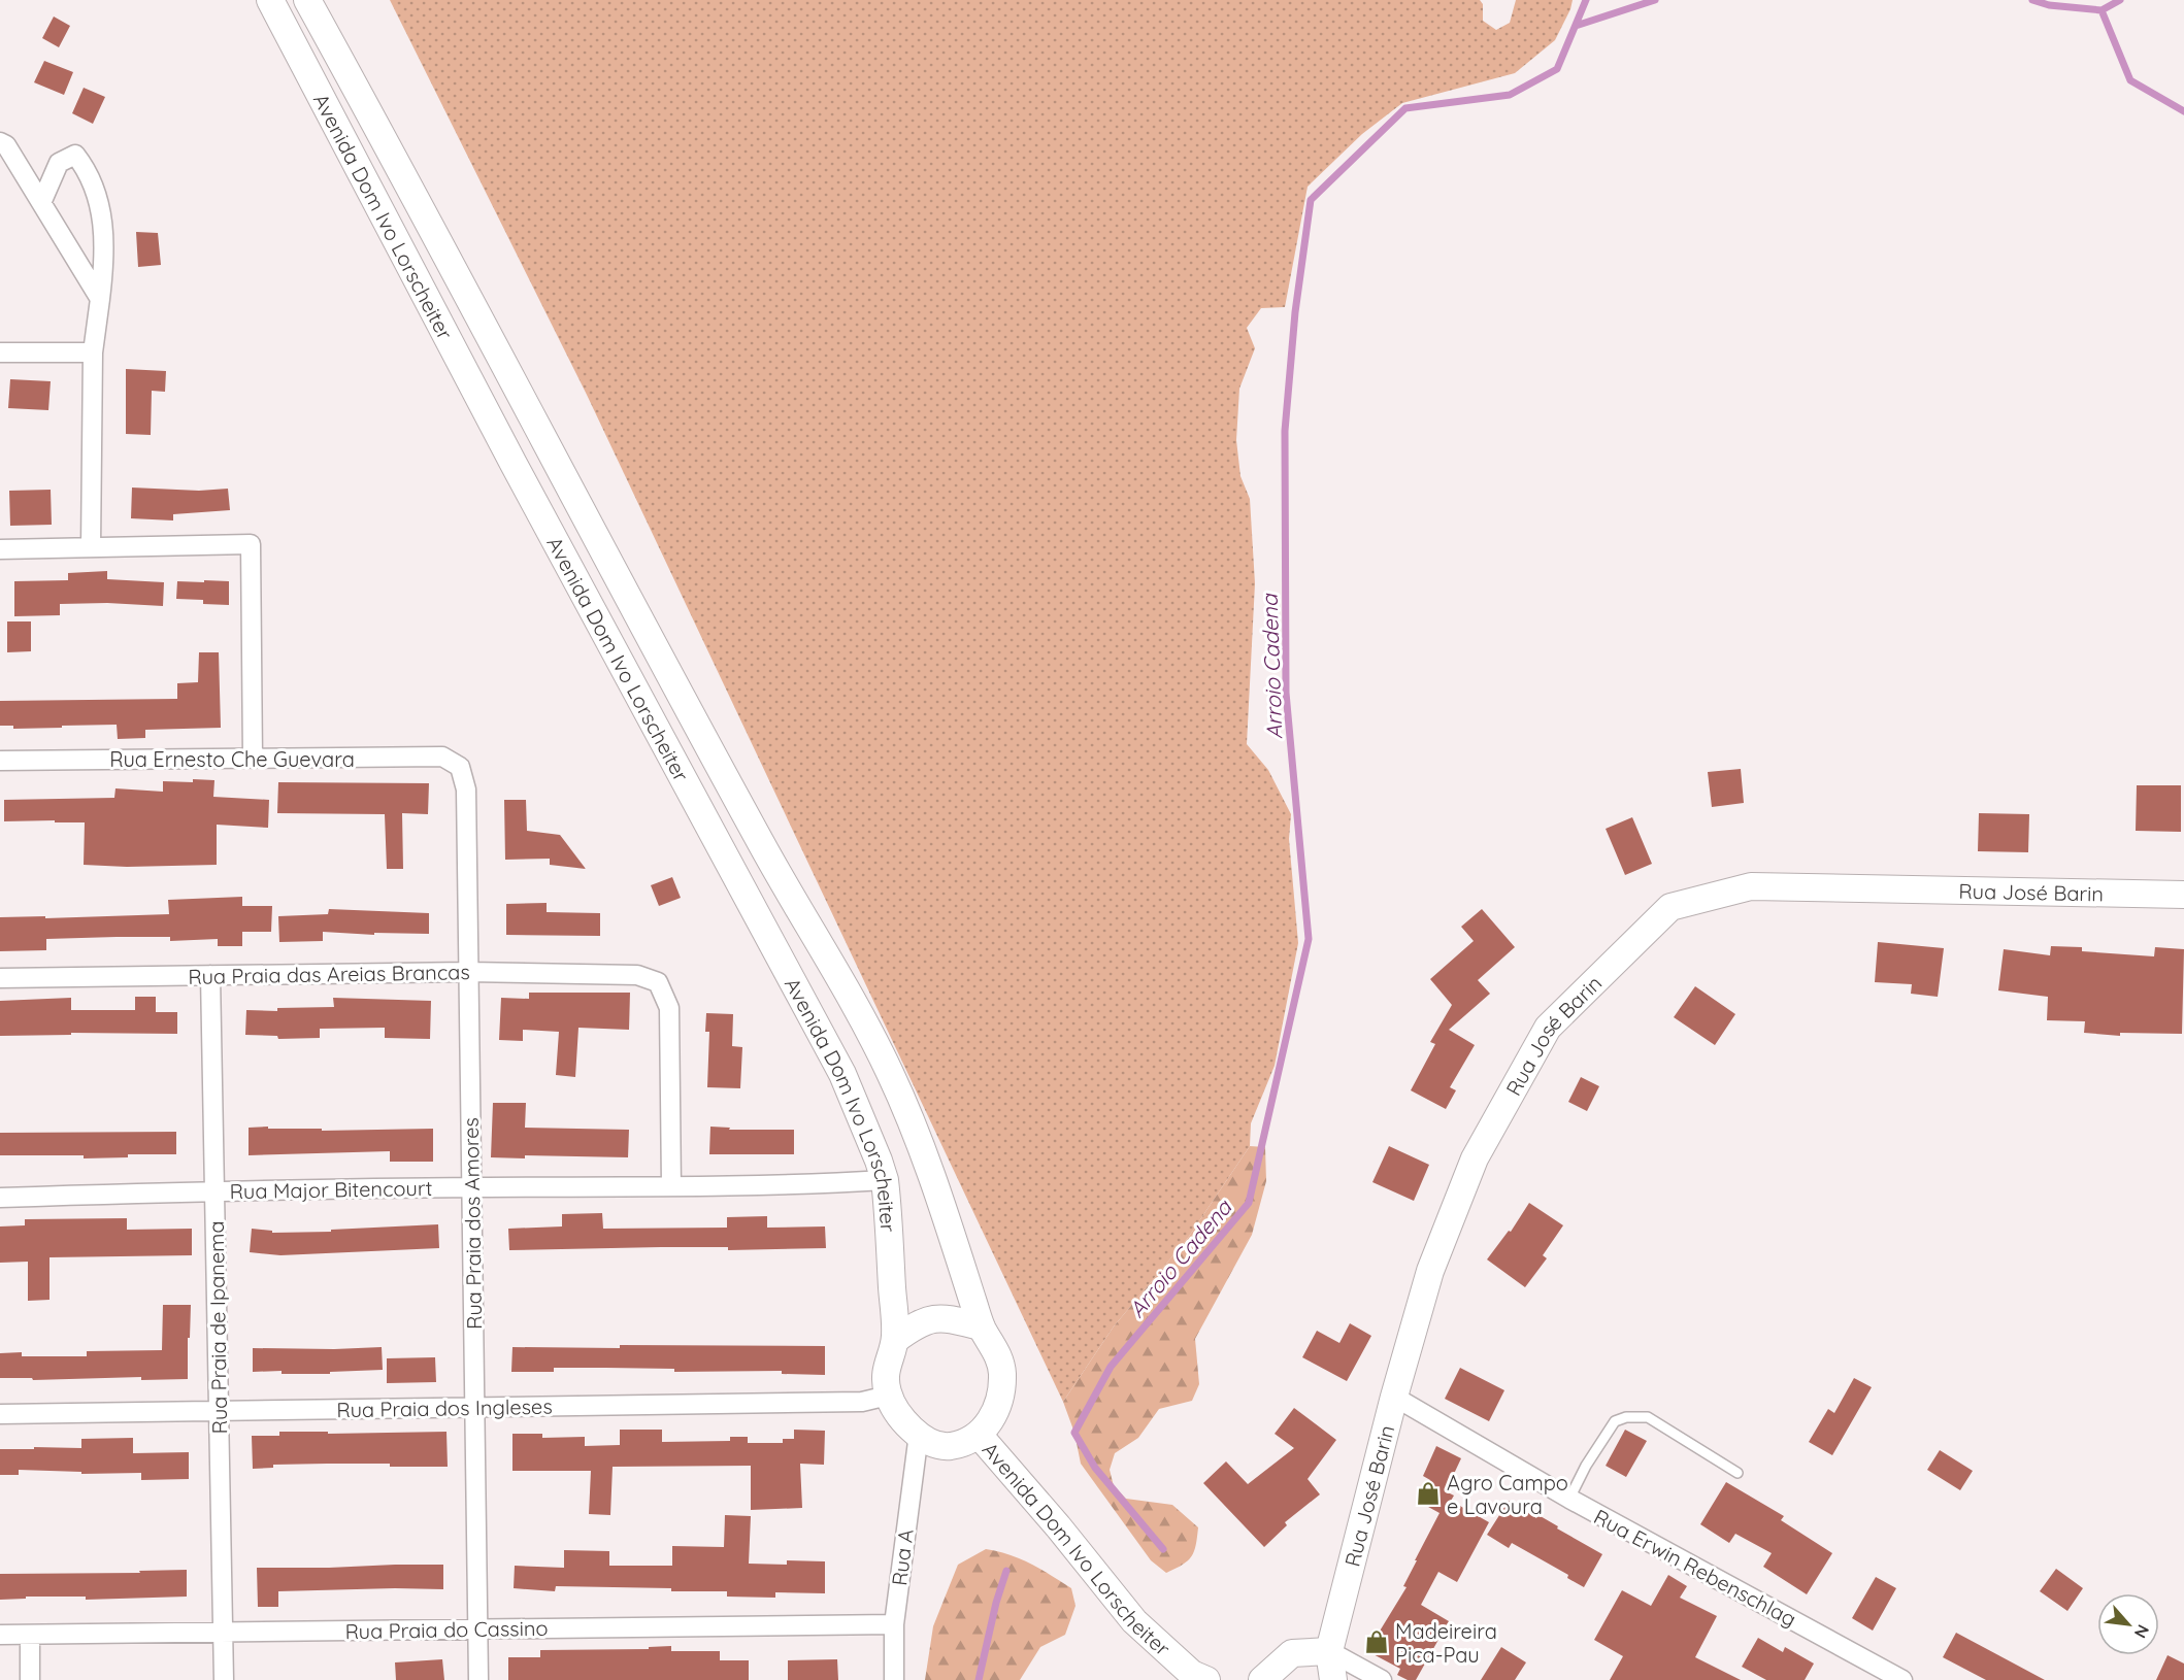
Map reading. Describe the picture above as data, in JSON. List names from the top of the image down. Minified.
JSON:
{"streets":{"main road":["Avenida Dom Ivo Lorscheiter","Rua José Barin"],"street":["Rua Ernesto Che Guevara","Rua Praia das Areias Brancas","Rua Major Bitencourt","Rua Praia dos Amores","Rua Praia de Ipanema","Rua Praia dos Ingleses","Rua A","Rua Erwin Rebenschlag","Rua Praia do Cassino"]},"crossings":[["Avenida Dom Ivo Lorscheiter","Rua Major Bitencourt"],["Avenida Dom Ivo Lorscheiter","Rua Praia dos Ingleses"],["Avenida Dom Ivo Lorscheiter","Rua A"],["Rua Ernesto Che Guevara","Rua Praia dos Amores"],["Rua José Barin","Rua Erwin Rebenschlag"],["Rua Praia das Areias Brancas","Rua Major Bitencourt"],["Rua Praia das Areias Brancas","Rua Praia dos Amores"],["Rua Praia das Areias Brancas","Rua Praia de Ipanema"],["Rua Major Bitencourt","Rua Praia dos Amores"],["Rua Major Bitencourt","Rua Praia de Ipanema"],["Rua Praia dos Amores","Rua Praia dos Ingleses"],["Rua Praia dos Amores","Rua Praia do Cassino"],["Rua Praia de Ipanema","Rua Praia dos Ingleses"],["Rua Praia de Ipanema","Rua Praia do Cassino"],["Rua Praia dos Ingleses","Rua A"],["Rua A","Rua Praia do Cassino"]],"water":["Arroio Cadena"],"places":{"shop":["Agro Campo e Lavoura","Madeireira Pica-Pau"]},"north":"bottom right"}
